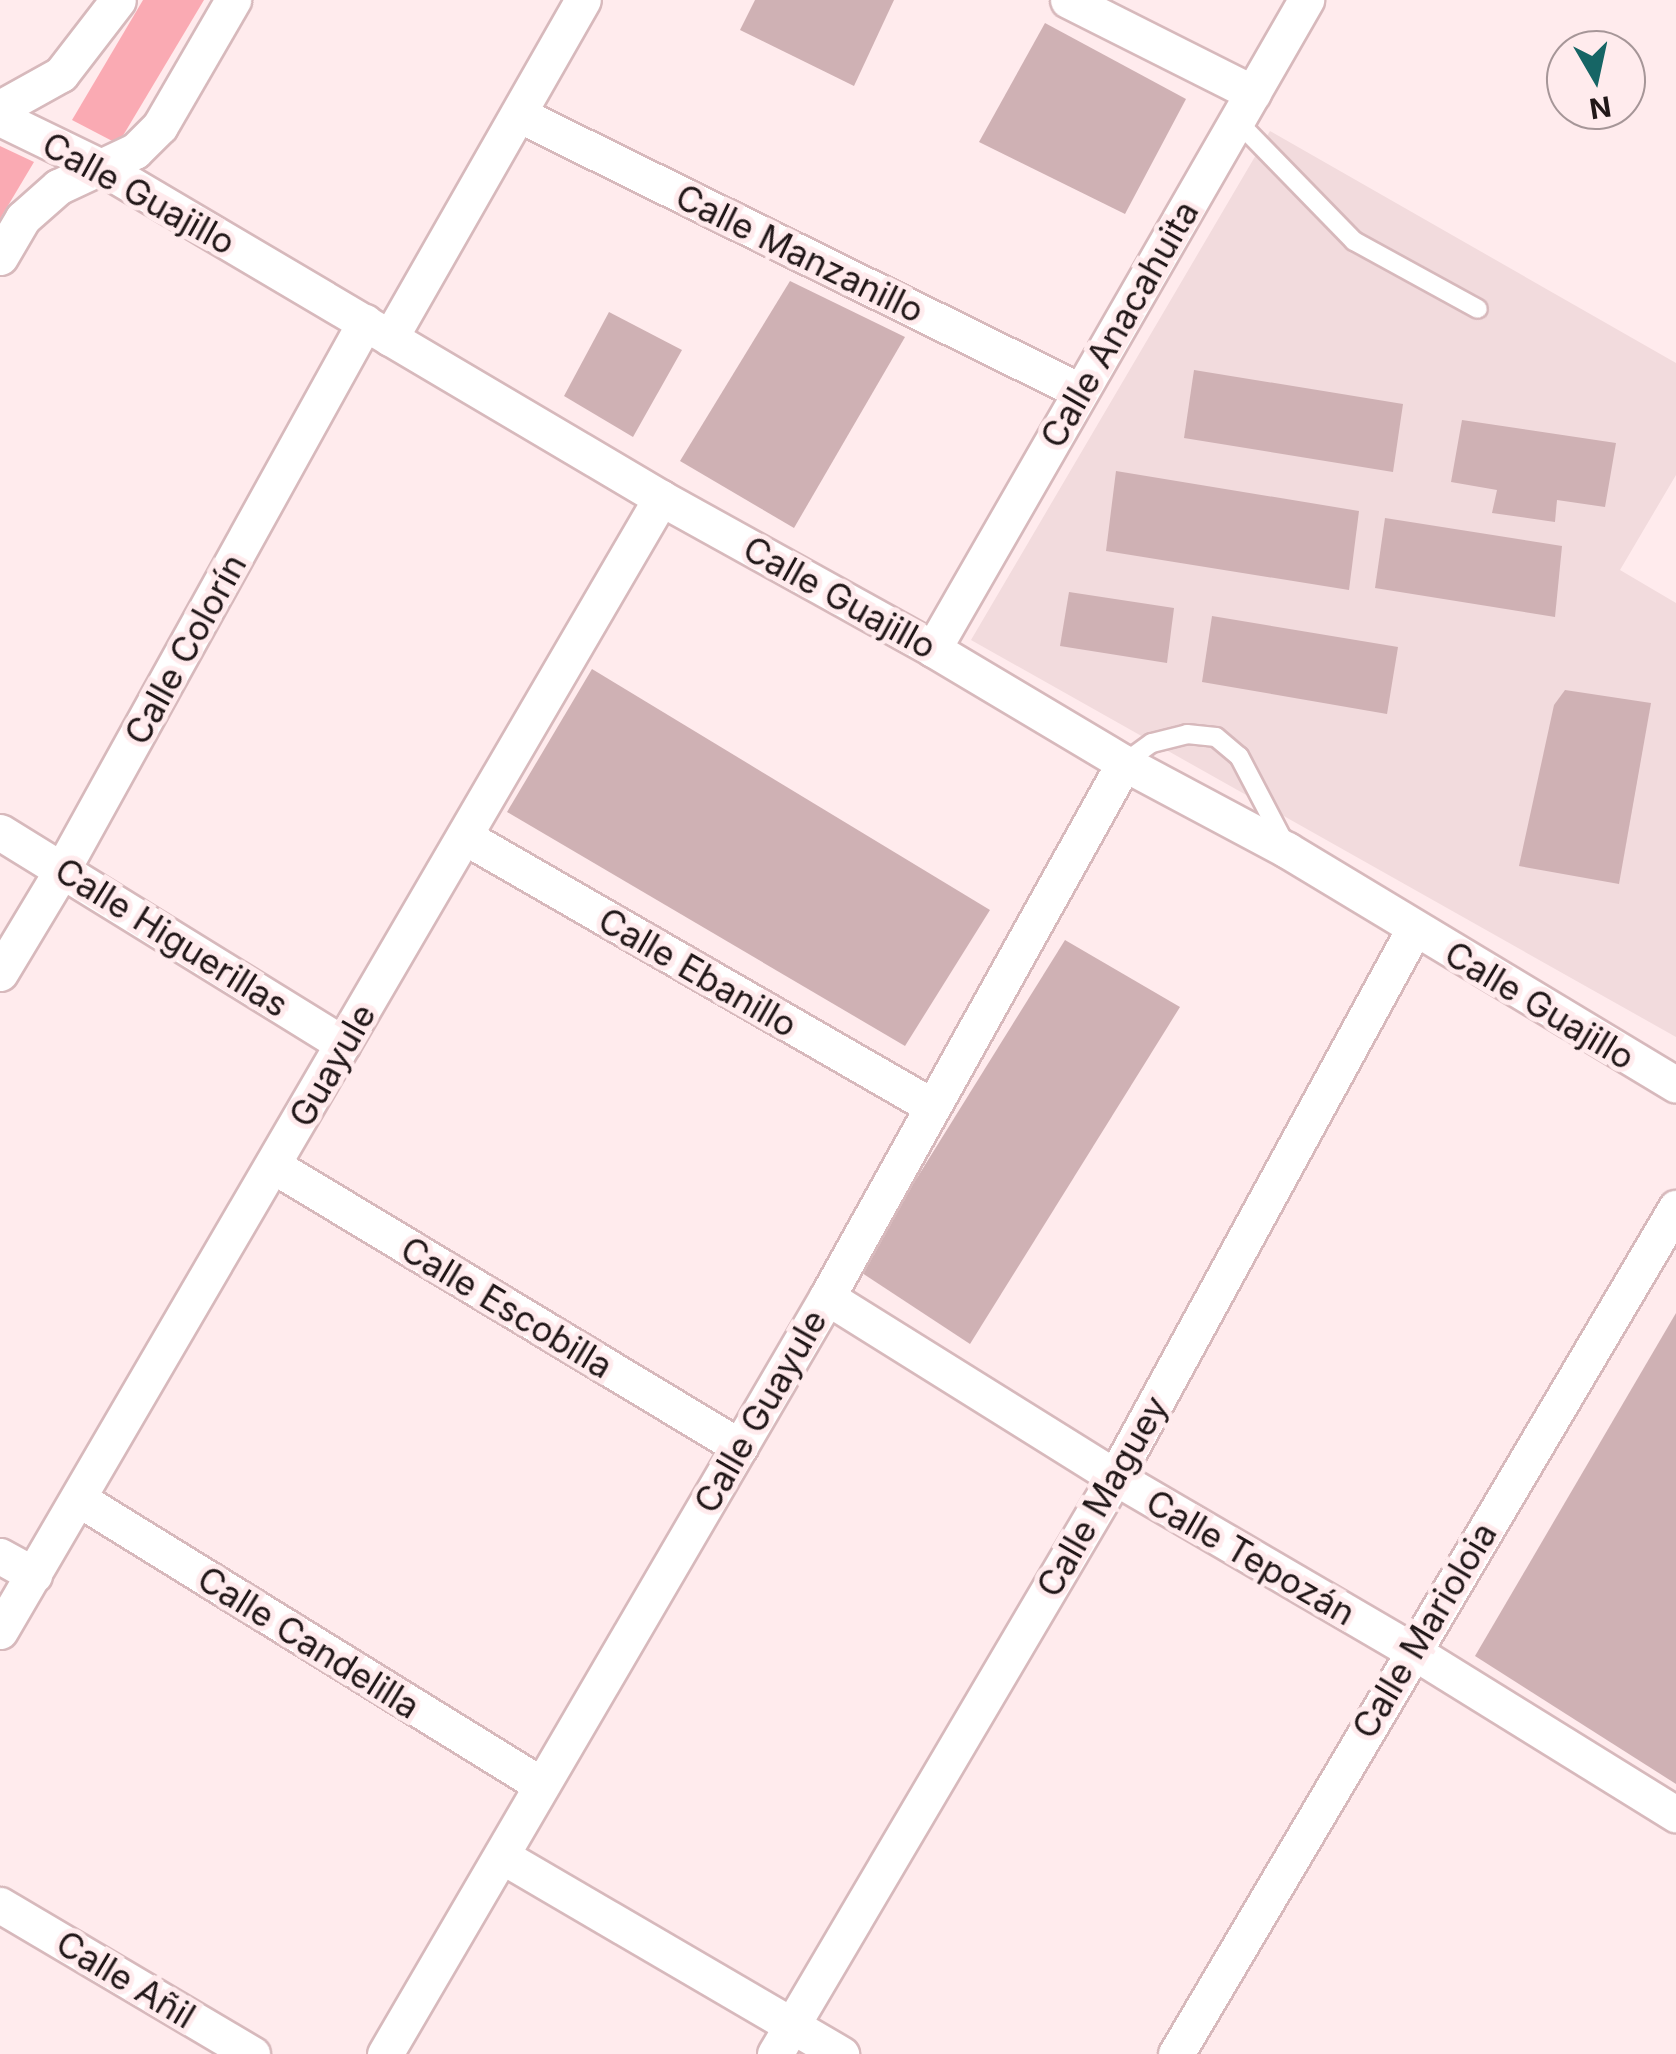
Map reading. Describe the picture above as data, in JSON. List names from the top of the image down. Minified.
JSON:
{"streets":{"street":["Calle Guajillo","Calle Manzanillo","Calle Anacahuita","Calle Colorín","Calle Higuerillas","Calle Ebanillo","Guayule","Calle Escobilla","Calle Guayule","Calle Maguey","Calle Tepozán","Calle Marioloia","Calle Candelilla","Calle Añil"]},"crossings":[["Calle Guajillo","Calle Anacahuita"],["Calle Guajillo","Calle Colorín"],["Calle Guajillo","Guayule"],["Calle Guajillo","Calle Guayule"],["Calle Guajillo","Calle Maguey"],["Calle Manzanillo","Calle Anacahuita"],["Calle Manzanillo","Calle Colorín"],["Calle Colorín","Calle Higuerillas"],["Calle Higuerillas","Guayule"],["Calle Ebanillo","Guayule"],["Calle Ebanillo","Calle Guayule"],["Guayule","Calle Escobilla"],["Guayule","Calle Candelilla"],["Calle Escobilla","Calle Guayule"],["Calle Guayule","Calle Tepozán"],["Calle Guayule","Calle Candelilla"],["Calle Maguey","Calle Tepozán"],["Calle Tepozán","Calle Marioloia"]],"north":"bottom"}
